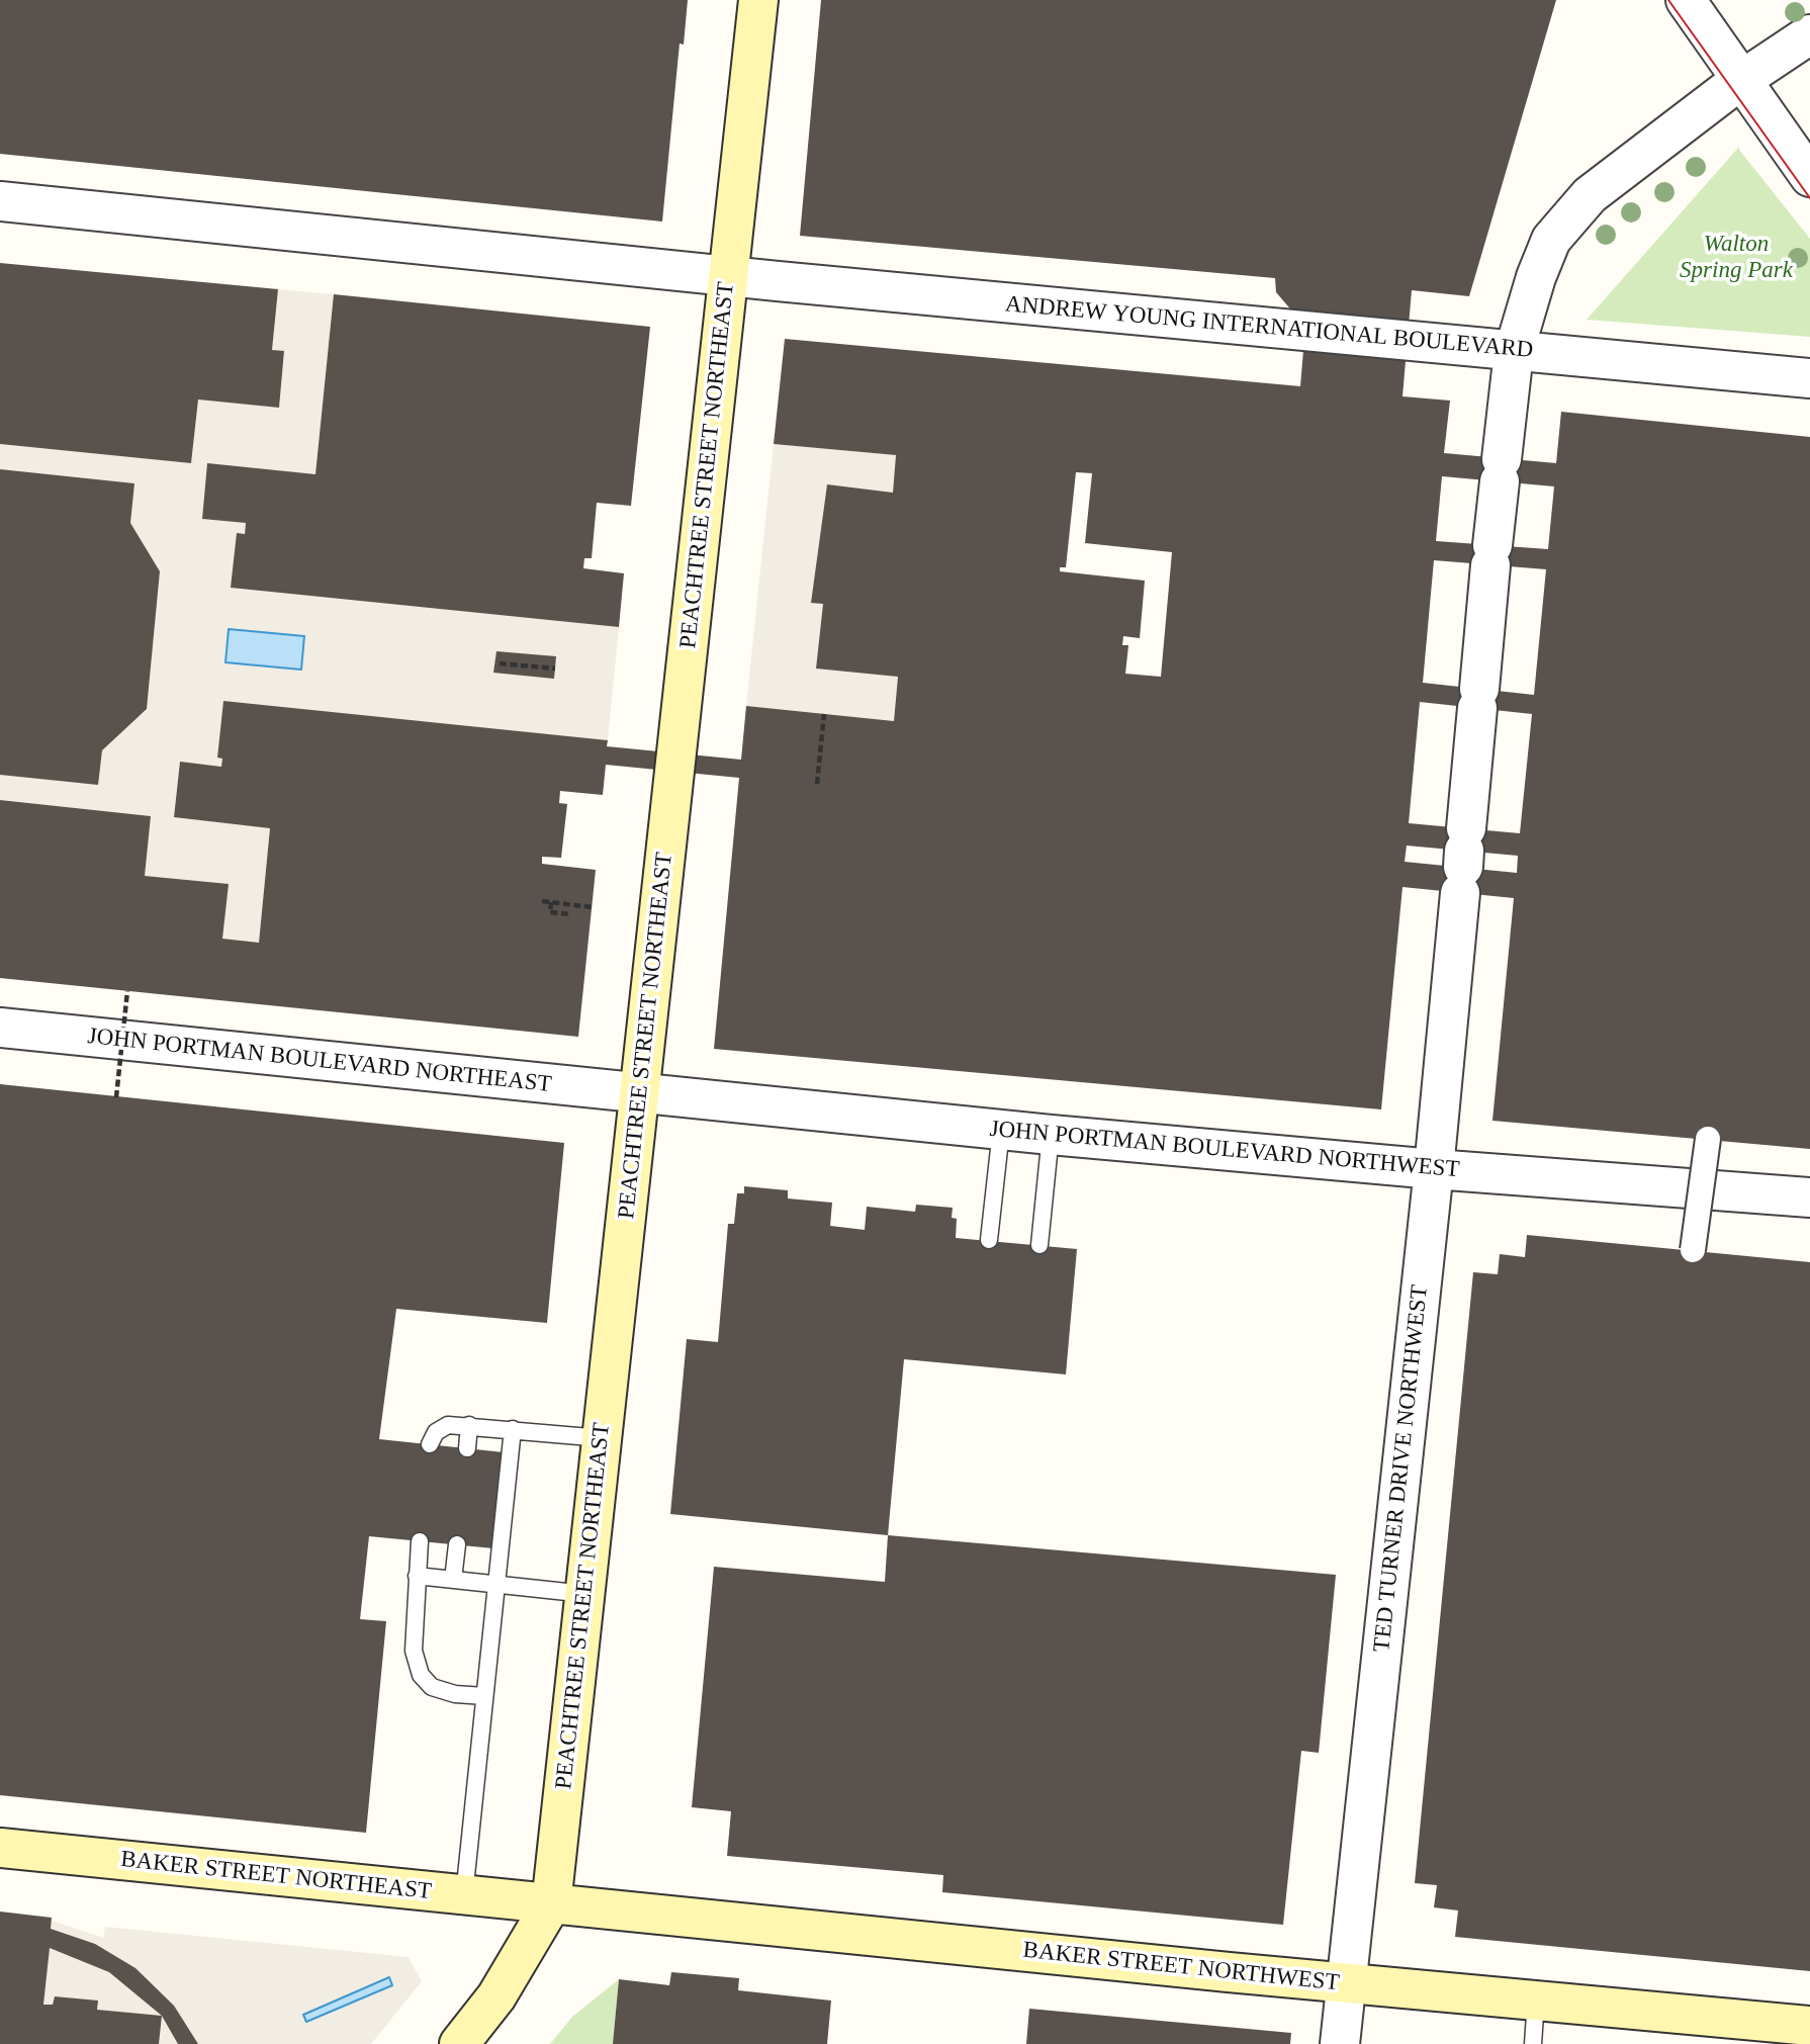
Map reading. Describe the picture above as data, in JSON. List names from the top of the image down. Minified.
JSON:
{"streets":{"main road":["PEACHTREE STREET NORTHEAST","BAKER STREET NORTHEAST","BAKER STREET NORTHWEST"],"street":["ANDREW YOUNG INTERNATIONAL BOULEVARD","JOHN PORTMAN BOULEVARD NORTHEAST","JOHN PORTMAN BOULEVARD NORTHWEST","TED TURNER DRIVE NORTHWEST"]},"crossings":[["ANDREW YOUNG INTERNATIONAL BOULEVARD","PEACHTREE STREET NORTHEAST"],["ANDREW YOUNG INTERNATIONAL BOULEVARD","TED TURNER DRIVE NORTHWEST"],["PEACHTREE STREET NORTHEAST","JOHN PORTMAN BOULEVARD NORTHEAST"],["PEACHTREE STREET NORTHEAST","JOHN PORTMAN BOULEVARD NORTHWEST"],["PEACHTREE STREET NORTHEAST","BAKER STREET NORTHEAST"],["PEACHTREE STREET NORTHEAST","BAKER STREET NORTHWEST"],["JOHN PORTMAN BOULEVARD NORTHEAST","JOHN PORTMAN BOULEVARD NORTHWEST"],["JOHN PORTMAN BOULEVARD NORTHWEST","TED TURNER DRIVE NORTHWEST"],["TED TURNER DRIVE NORTHWEST","BAKER STREET NORTHWEST"],["BAKER STREET NORTHEAST","BAKER STREET NORTHWEST"]],"parks":["Walton Spring Park"]}
